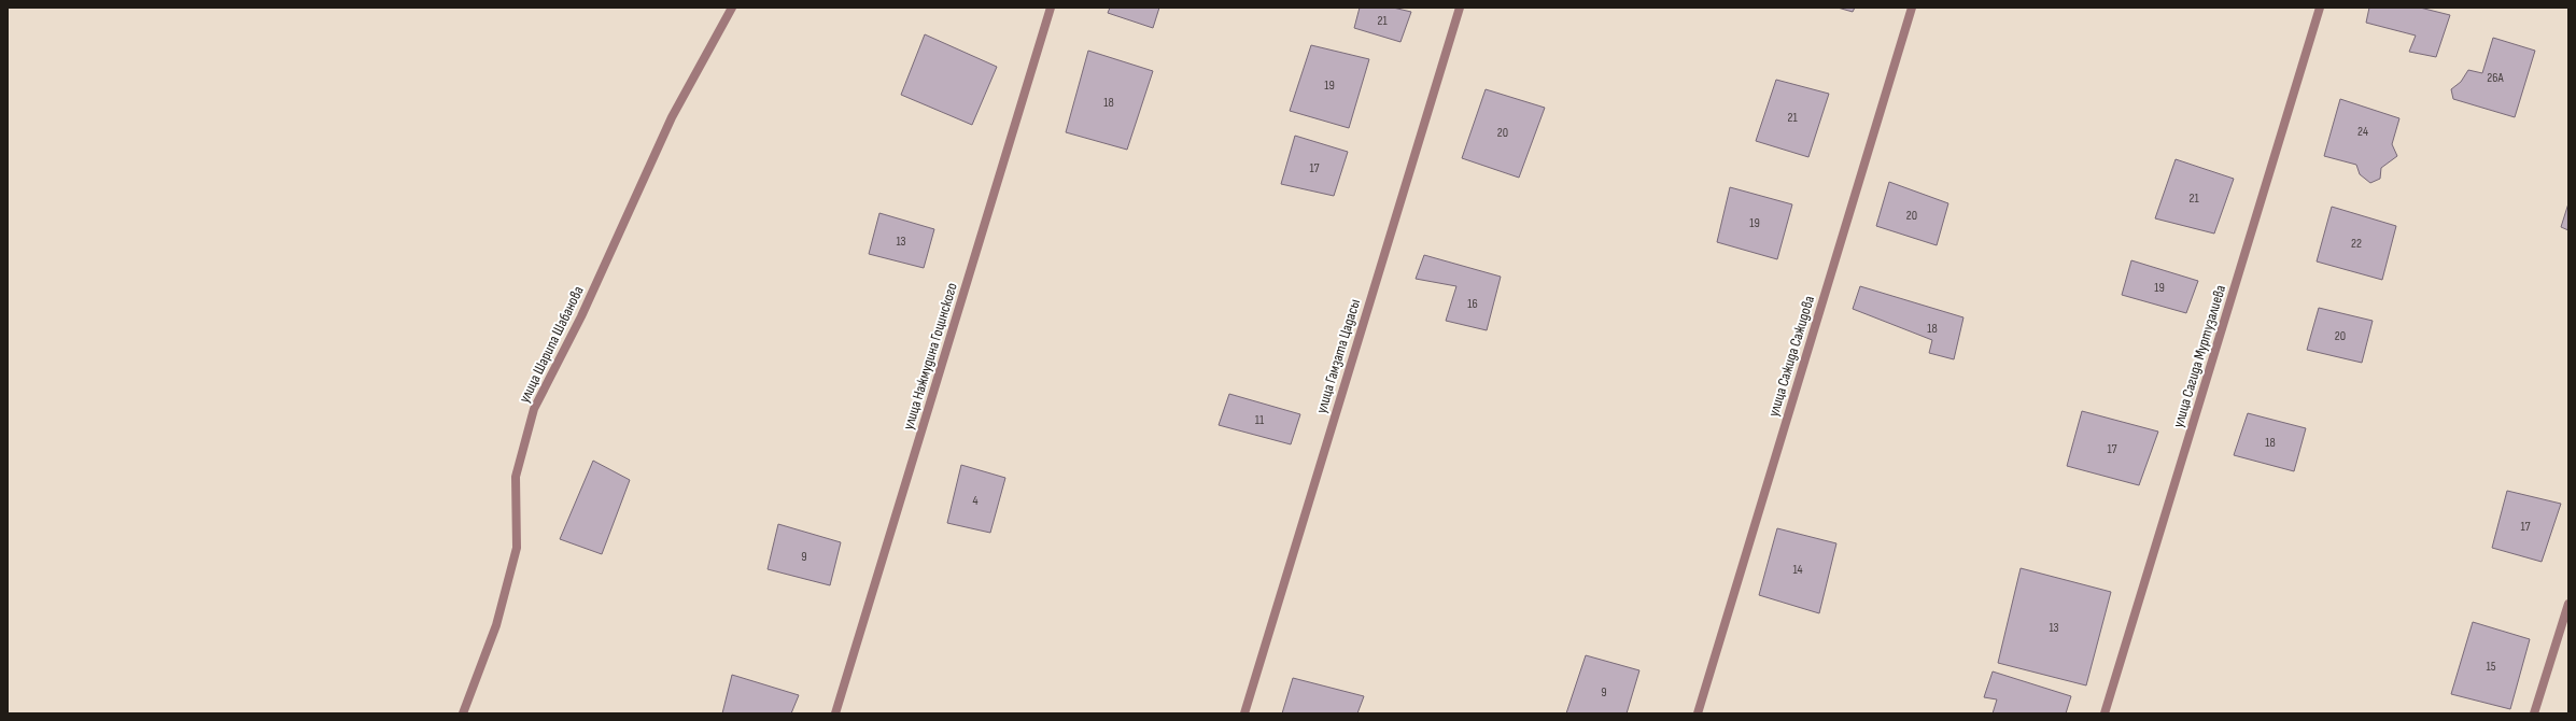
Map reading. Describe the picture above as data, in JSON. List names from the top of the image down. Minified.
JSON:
{"streets":{"street":["улица Шарипа Шабанова","улица Нажмудина Гоцинского","улица Гамзата Цадасы","улица Сажида Сажидова","улица Сагида Муртузалиева"]},"house_numbers":["21","26А","19","18","21","24","20","17","21","20","19","13","22","19","16","18","20","11","18","17","4","17","9","14","13","15","9"]}
